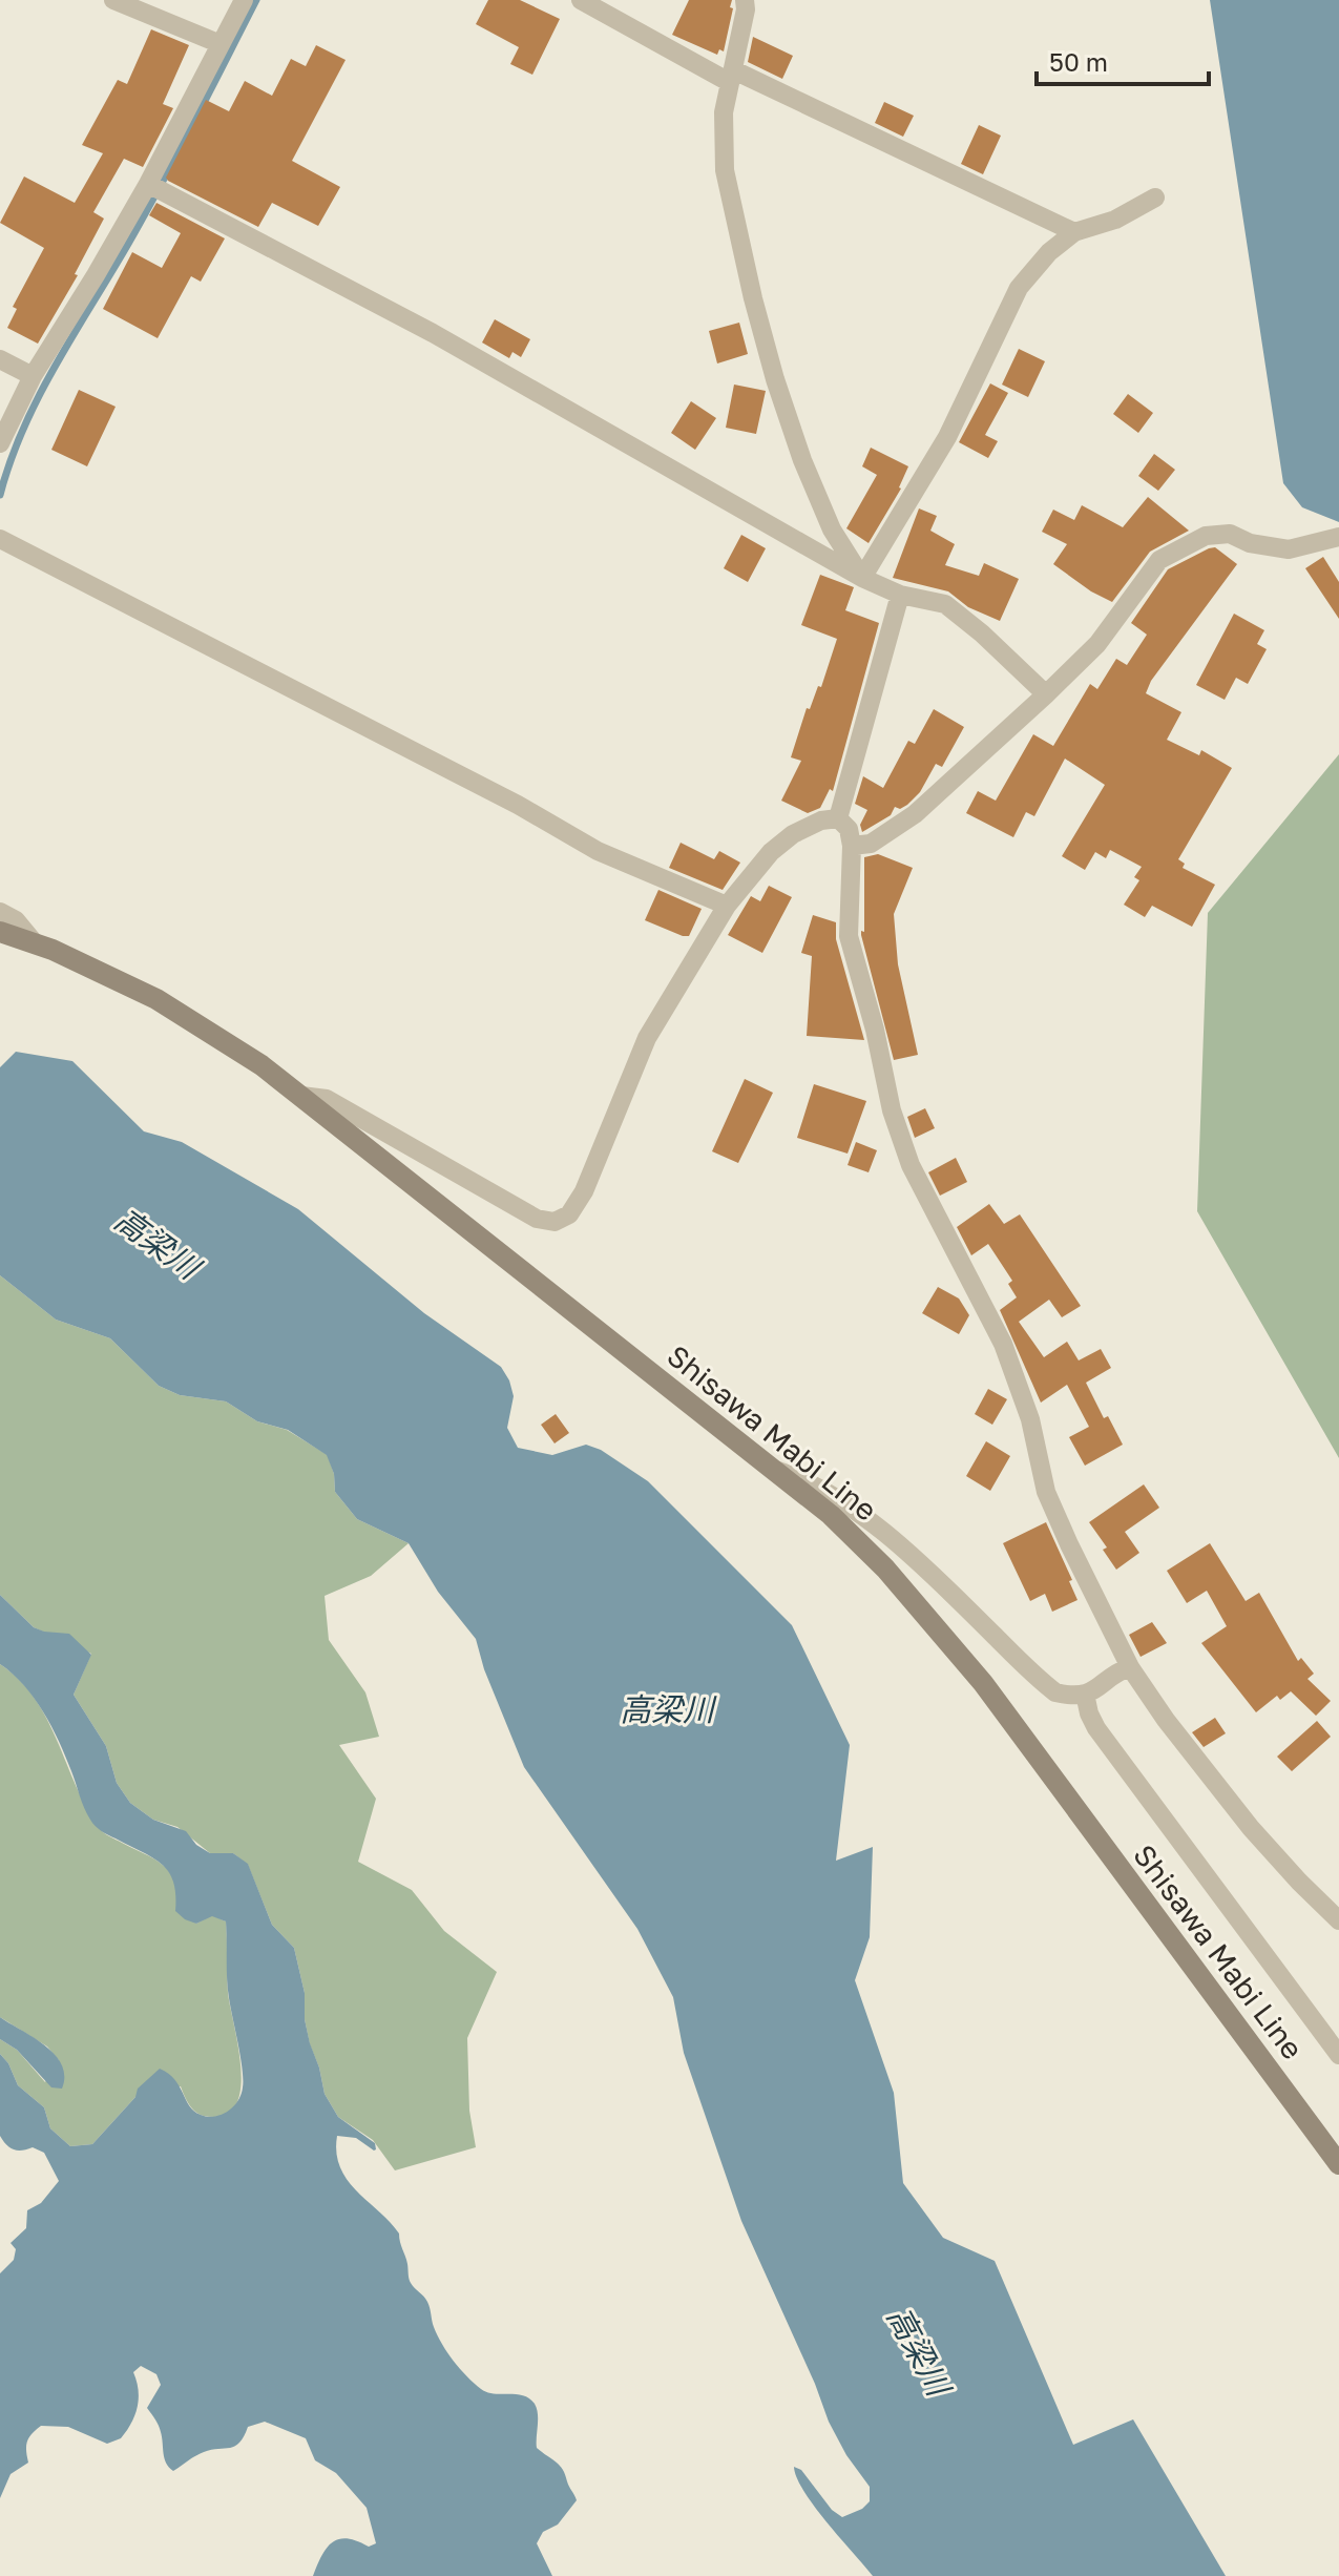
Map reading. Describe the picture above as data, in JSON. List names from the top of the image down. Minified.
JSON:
{"streets":{"main road":["Shisawa Mabi Line"]},"water":["高梁川"],"scale_bar":"50 m"}
